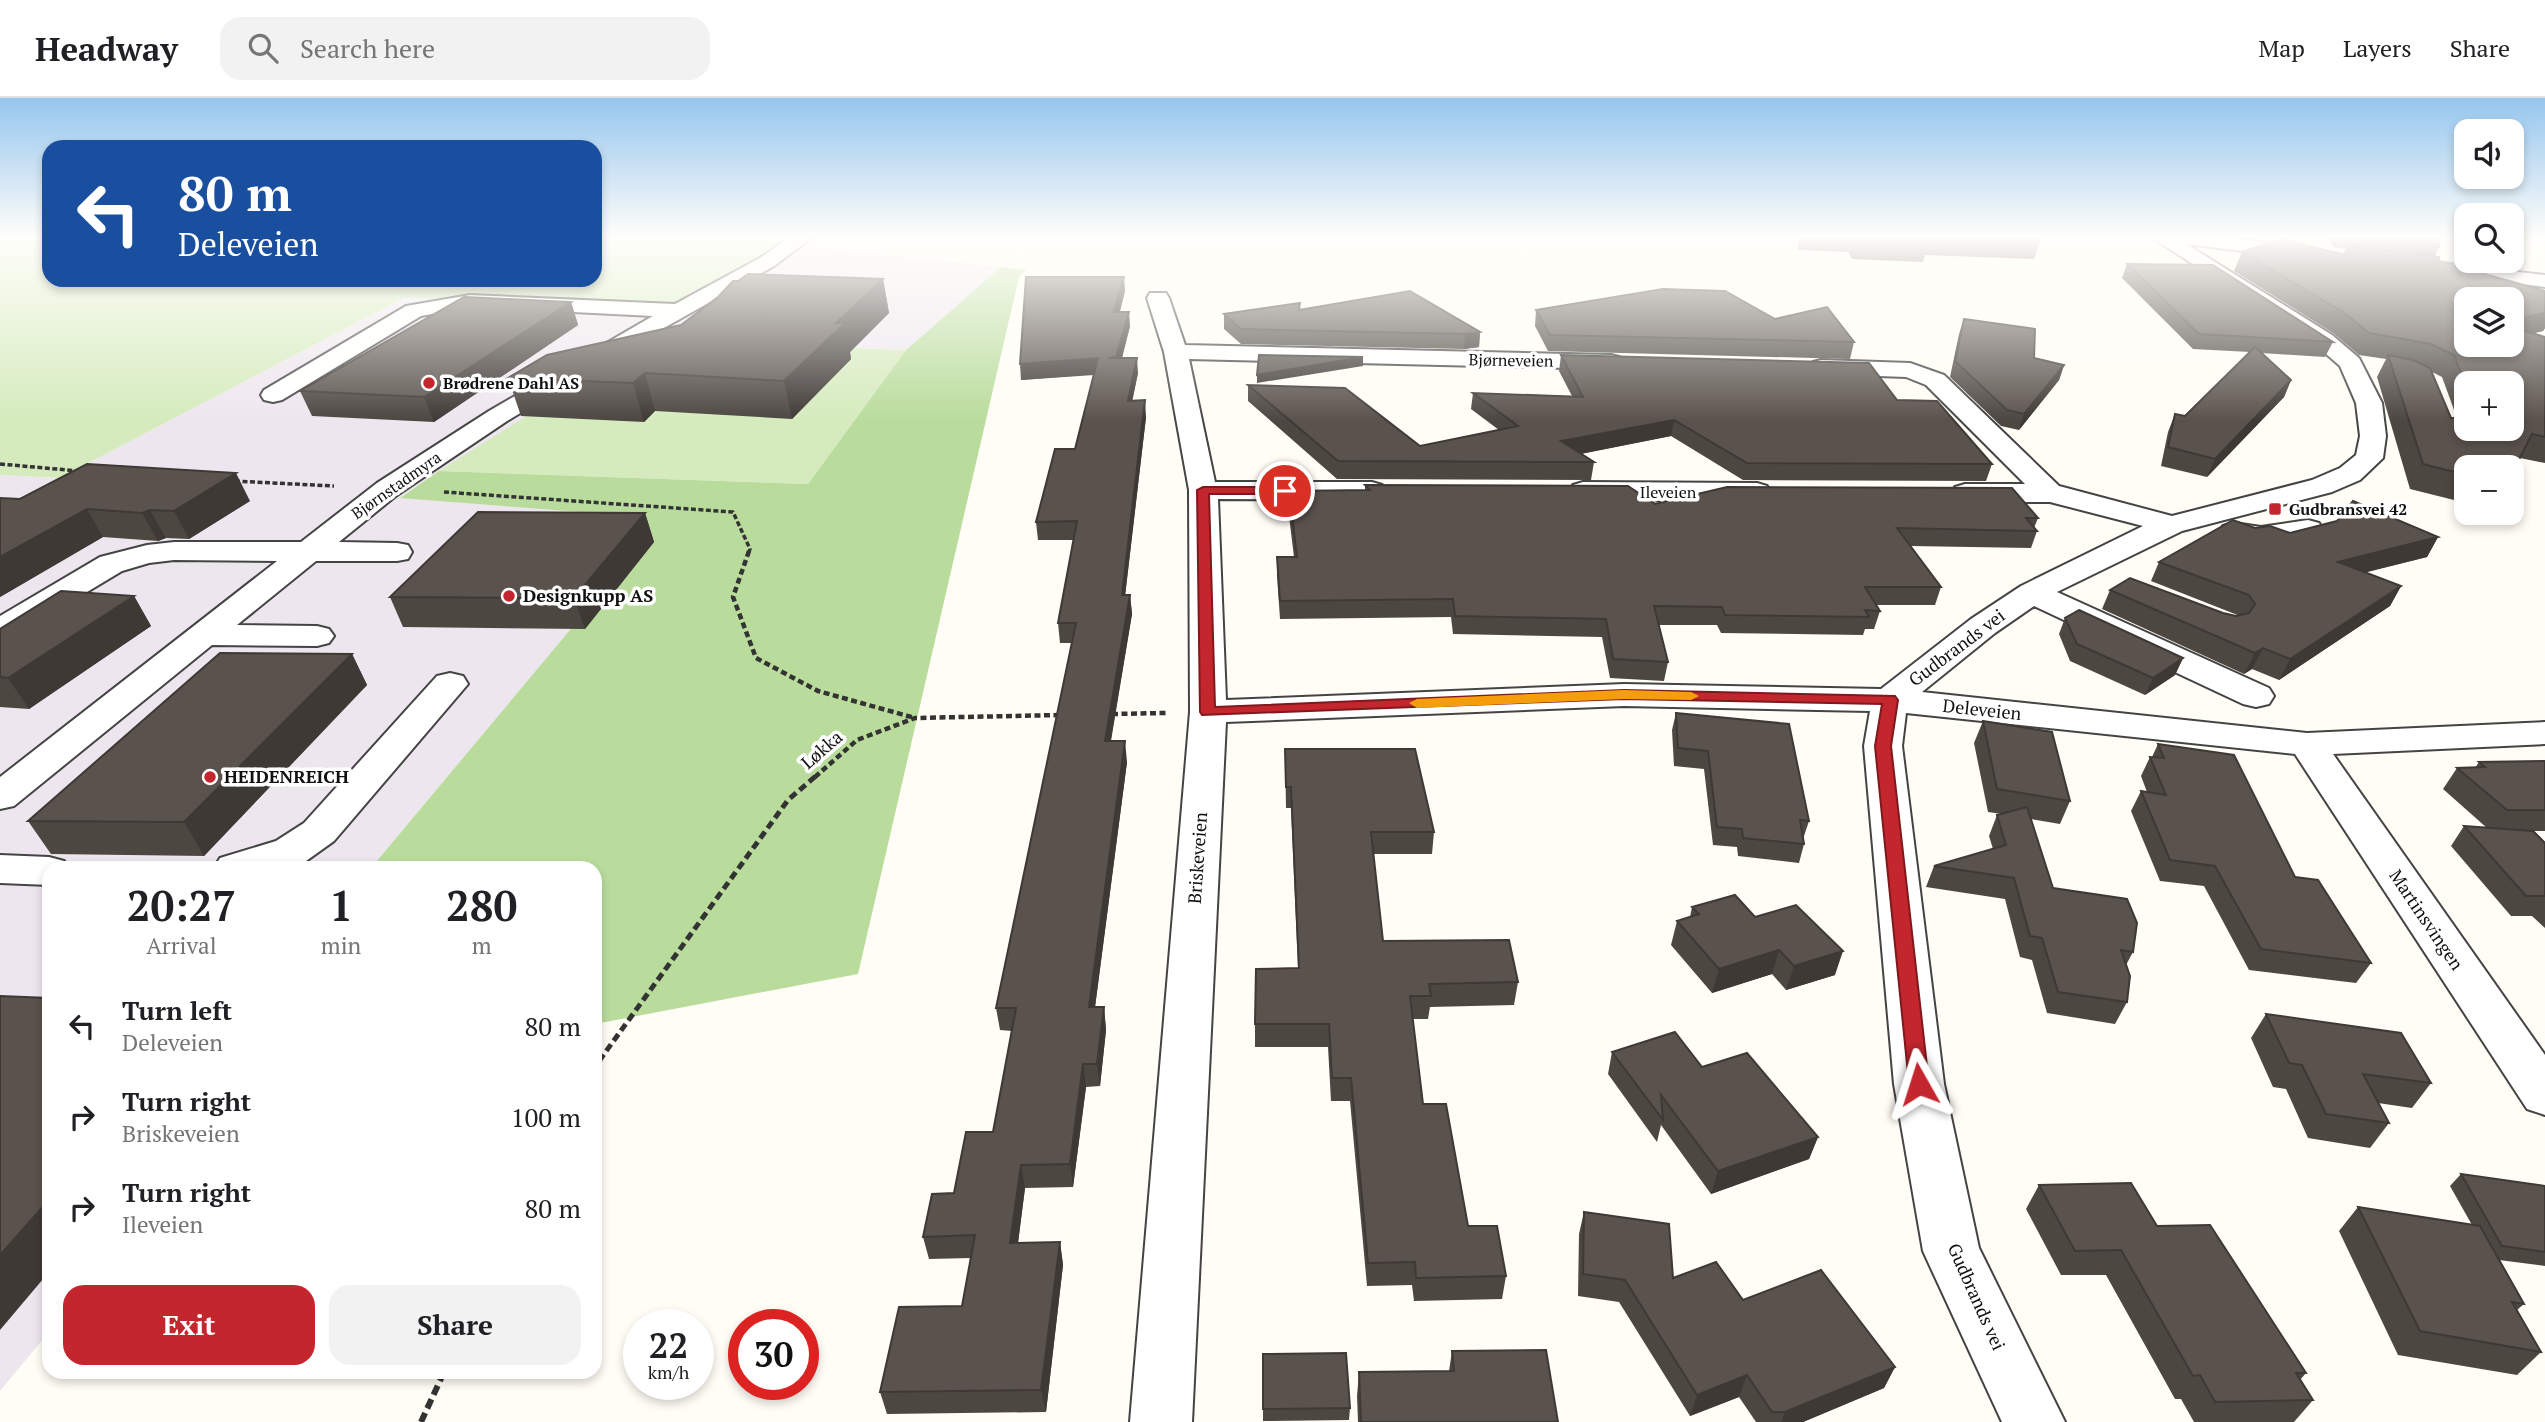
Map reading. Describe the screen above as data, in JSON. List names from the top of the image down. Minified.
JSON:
{"streets":{"street":["Bjørneveien","Bjørnstadmyra","Ileveien","Gudbrands vei","Deleveien","Briskeveien","Martinsvingen"],"path":["Løkka"]},"crossings":[["Bjørneveien","Briskeveien"],["Gudbrands vei","Deleveien"],["Deleveien","Briskeveien"],["Deleveien","Martinsvingen"]],"places":{"other":["Brødrene Dahl AS","Designkupp AS","HEIDENREICH"],"transit":["Gudbransvei 42"]},"page":{"header":"Headway","search":"Search here","nav":["Map","Layers","Share"],"map_buttons":["+","−"],"turn":["80 m","Deleveien"],"eta":["20:27","Arrival","1","min","280","m"],"list":[{"name":"Turn left","note":"Deleveien","value":"80 m"},{"name":"Turn right","note":"Briskeveien","value":"100 m"},{"name":"Turn right","note":"Ileveien","value":"80 m"}],"buttons":["Exit","Share"],"speed":"22 km/h","limit":"30"}}
